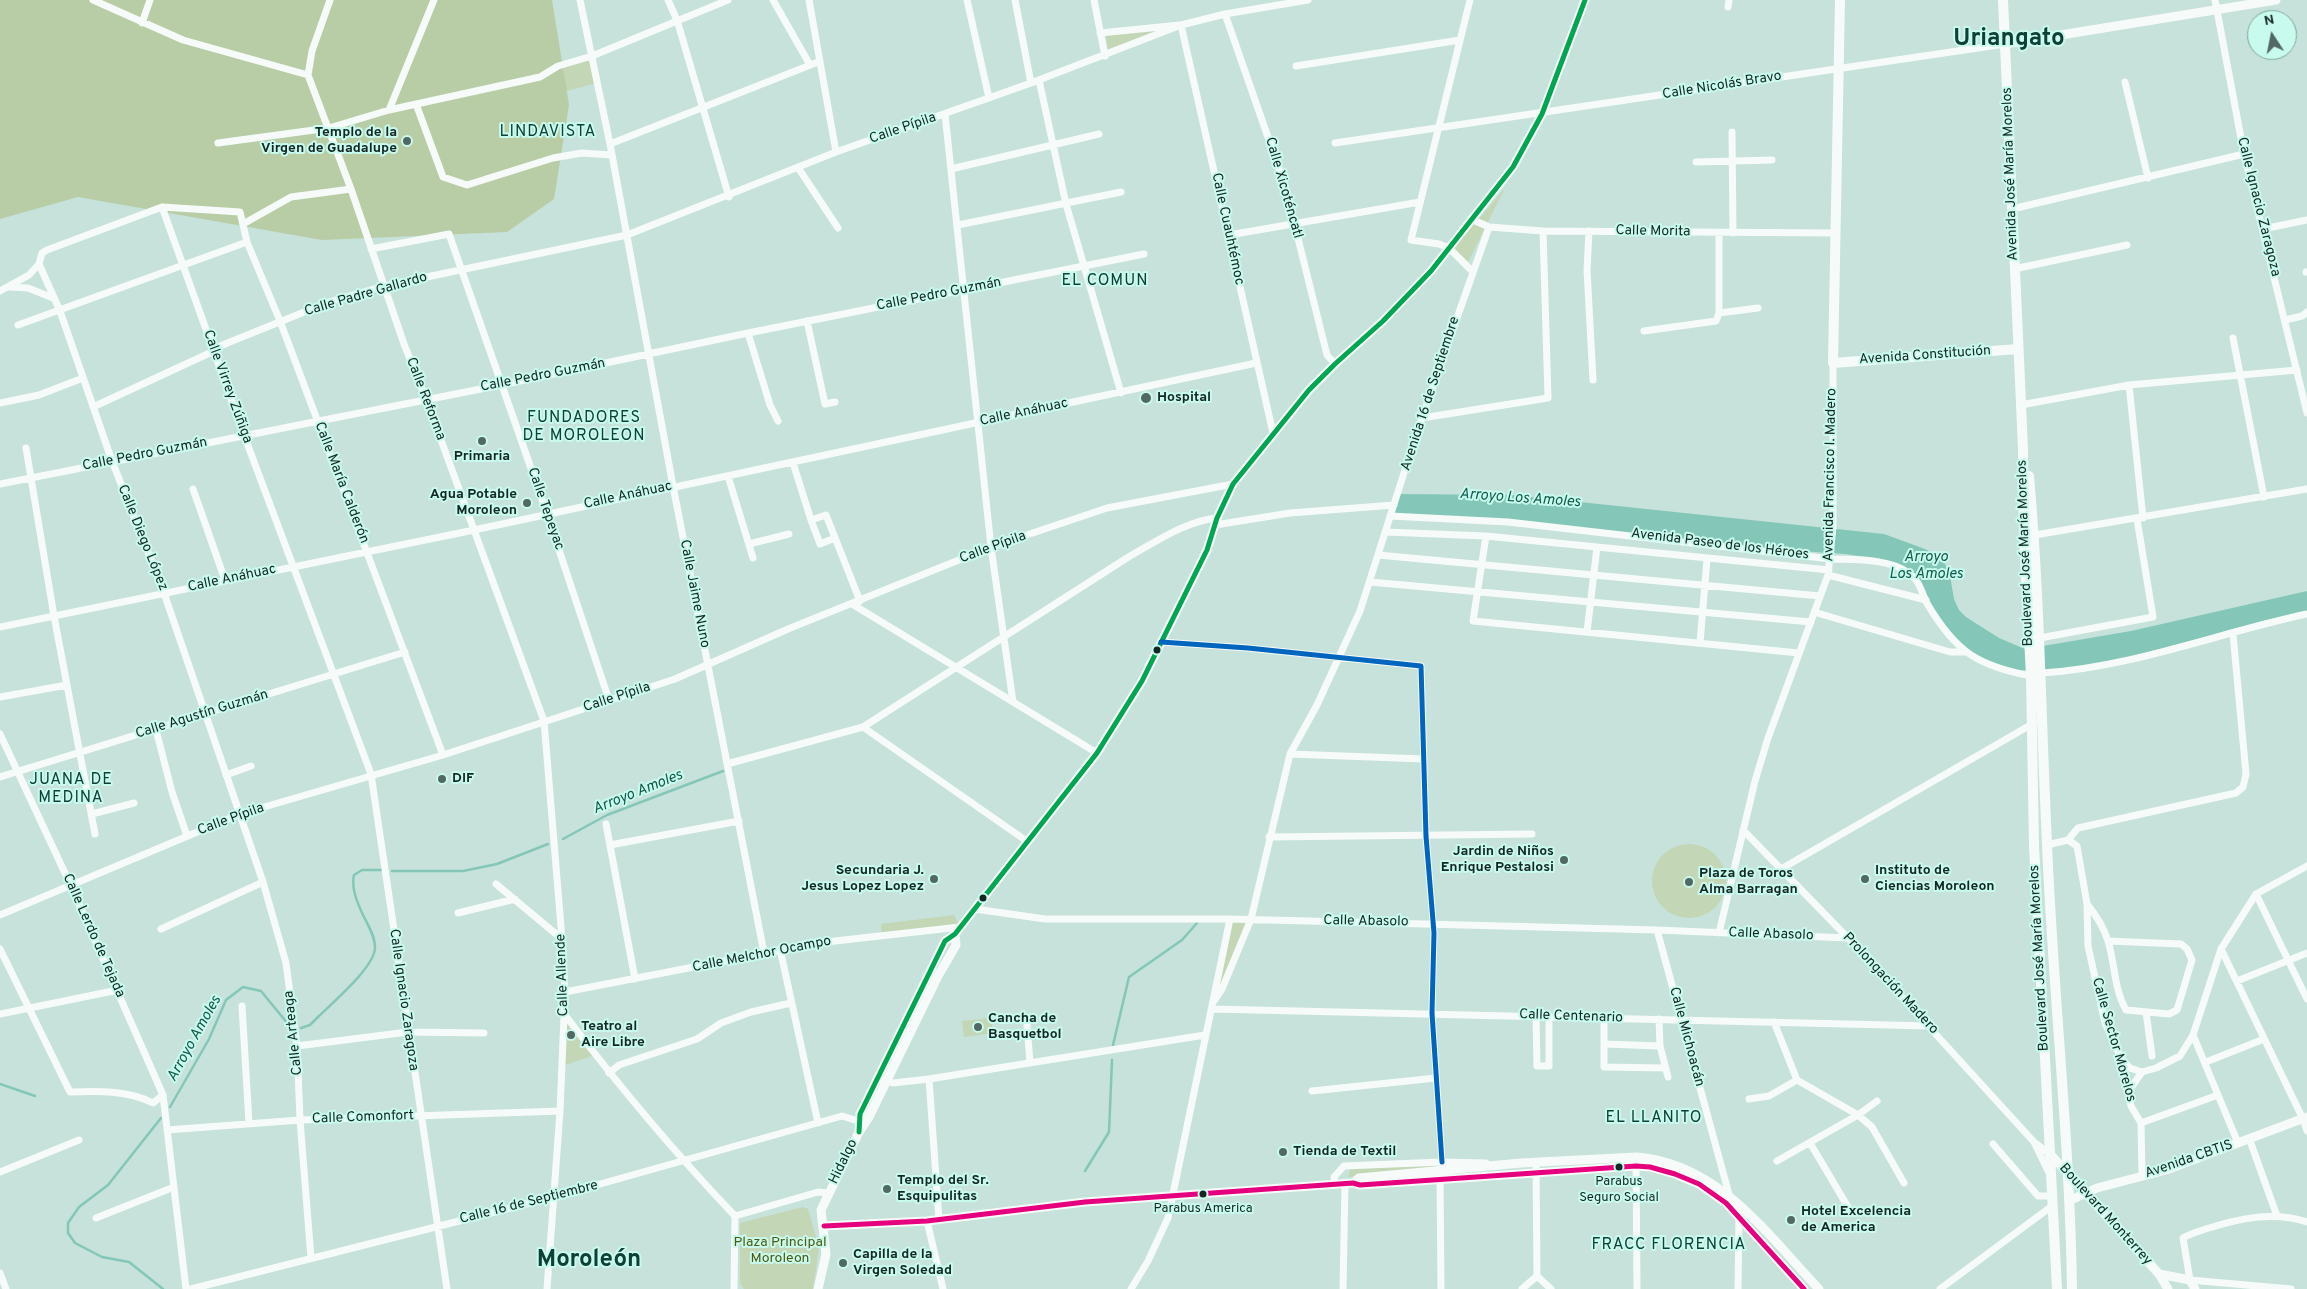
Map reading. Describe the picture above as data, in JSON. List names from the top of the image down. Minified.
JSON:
{"streets":{"main road":["Avenida José María Morelos","Avenida Constitución","Avenida Francisco I. Madero","Boulevard José María Morelos"],"street":["Calle Nicolás Bravo","Calle Pípila","Calle Xicoténcatl","Calle Ignacio Zaragoza","Calle Cuauhtémoc","Calle Morita","Calle Padre Gallardo","Calle Pedro Guzmán","Calle Virrey Zúñiga","Avenida 16 de Septiembre","Calle Reforma","Calle Anáhuac","Calle María Calderón","Calle Tepeyac","Calle Diego López","Avenida Paseo de los Héroes","Calle Jaime Nuno","Calle Agustín Guzmán","Calle Abasolo","Calle Lerdo de Tejada","Calle Melchor Ocampo","Calle Allende","Prolongación Madero","Calle Centenario","Calle Arteaga","Calle Michoacán","Calle Sector Morelos","Calle Comonfort","Avenida CBTIS","Hidalgo","Calle 16 de Septiembre","Boulevard Monterrey"]},"crossings":[["Calle Nicolás Bravo","Avenida José María Morelos"],["Calle Nicolás Bravo","Avenida Francisco I. Madero"],["Calle Pípila","Calle Xicoténcatl"],["Calle Pípila","Calle Ignacio Zaragoza"],["Calle Pípila","Calle Cuauhtémoc"],["Calle Pípila","Calle Padre Gallardo"],["Calle Pípila","Calle Reforma"],["Calle Pípila","Calle María Calderón"],["Calle Pípila","Calle Tepeyac"],["Calle Pípila","Calle Diego López"],["Calle Pípila","Calle Jaime Nuno"],["Calle Pípila","Calle Lerdo de Tejada"],["Calle Pípila","Calle Allende"],["Calle Pípila","Calle Arteaga"],["Avenida José María Morelos","Avenida Constitución"],["Avenida José María Morelos","Boulevard José María Morelos"],["Calle Ignacio Zaragoza","Calle Virrey Zúñiga"],["Calle Ignacio Zaragoza","Calle Agustín Guzmán"],["Calle Ignacio Zaragoza","Calle Comonfort"],["Calle Ignacio Zaragoza","Calle 16 de Septiembre"],["Calle Cuauhtémoc","Calle Anáhuac"],["Calle Morita","Avenida 16 de Septiembre"],["Calle Morita","Avenida Francisco I. Madero"],["Calle Padre Gallardo","Calle Virrey Zúñiga"],["Calle Padre Gallardo","Calle Reforma"],["Calle Padre Gallardo","Calle María Calderón"],["Calle Padre Gallardo","Calle Tepeyac"],["Calle Padre Gallardo","Calle Diego López"],["Calle Padre Gallardo","Calle Jaime Nuno"],["Calle Pedro Guzmán","Calle Virrey Zúñiga"],["Calle Pedro Guzmán","Calle Reforma"],["Calle Pedro Guzmán","Calle María Calderón"],["Calle Pedro Guzmán","Calle Tepeyac"],["Calle Pedro Guzmán","Calle Diego López"],["Calle Pedro Guzmán","Calle Jaime Nuno"],["Avenida Constitución","Avenida Francisco I. Madero"],["Calle Virrey Zúñiga","Calle Anáhuac"],["Calle Virrey Zúñiga","Calle María Calderón"],["Calle Virrey Zúñiga","Calle Agustín Guzmán"],["Avenida 16 de Septiembre","Avenida Paseo de los Héroes"],["Avenida 16 de Septiembre","Calle Abasolo"],["Avenida 16 de Septiembre","Calle Centenario"],["Calle Reforma","Calle Anáhuac"],["Calle Reforma","Calle Tepeyac"],["Calle Reforma","Calle Allende"],["Calle Anáhuac","Calle María Calderón"],["Calle Anáhuac","Calle Tepeyac"],["Calle Anáhuac","Calle Diego López"],["Calle Anáhuac","Calle Jaime Nuno"],["Avenida Francisco I. Madero","Avenida Paseo de los Héroes"],["Avenida Francisco I. Madero","Calle Abasolo"],["Avenida Francisco I. Madero","Prolongación Madero"],["Calle María Calderón","Calle Agustín Guzmán"],["Calle Diego López","Calle Agustín Guzmán"],["Calle Diego López","Calle Arteaga"],["Avenida Paseo de los Héroes","Boulevard José María Morelos"],["Boulevard José María Morelos","Prolongación Madero"],["Boulevard José María Morelos","Avenida CBTIS"],["Boulevard José María Morelos","Boulevard Monterrey"],["Calle Jaime Nuno","Calle Melchor Ocampo"],["Calle Agustín Guzmán","Calle Lerdo de Tejada"],["Calle Abasolo","Prolongación Madero"],["Calle Abasolo","Calle Michoacán"],["Calle Lerdo de Tejada","Calle Comonfort"],["Calle Melchor Ocampo","Calle Allende"],["Calle Allende","Calle Comonfort"],["Calle Allende","Calle 16 de Septiembre"],["Prolongación Madero","Calle Centenario"],["Prolongación Madero","Boulevard Monterrey"],["Calle Centenario","Calle Michoacán"],["Calle Arteaga","Calle Comonfort"],["Calle Arteaga","Calle 16 de Septiembre"],["Calle Sector Morelos","Avenida CBTIS"],["Avenida CBTIS","Boulevard Monterrey"],["Hidalgo","Calle 16 de Septiembre"]],"districts":["Uriangato","LINDAVISTA","EL COMUN","FUNDADORES DE MOROLEON","JUANA DE MEDINA","EL LLANITO","FRACC FLORENCIA","Moroleón"],"water":["Arroyo Los Amoles","Arroyo Amoles"],"parks":["Plaza Principal Moroleon"],"places":["Templo de la Virgen de Guadalupe","Hospital","Primaria","Agua Potable Moroleon","DIF","Jardin de Niños Enrique Pestalosi","Secundaria J. Jesus Lopez Lopez","Instituto de Ciencias Moroleon","Plaza de Toros Alma Barragan","Cancha de Basquetbol","Teatro al Aire Libre","Tienda de Textil","Parabus Seguro Social","Templo del Sr. Esquipulitas","Parabus America","Hotel Excelencia de America","Capilla de la Virgen Soledad"],"north":"top"}
